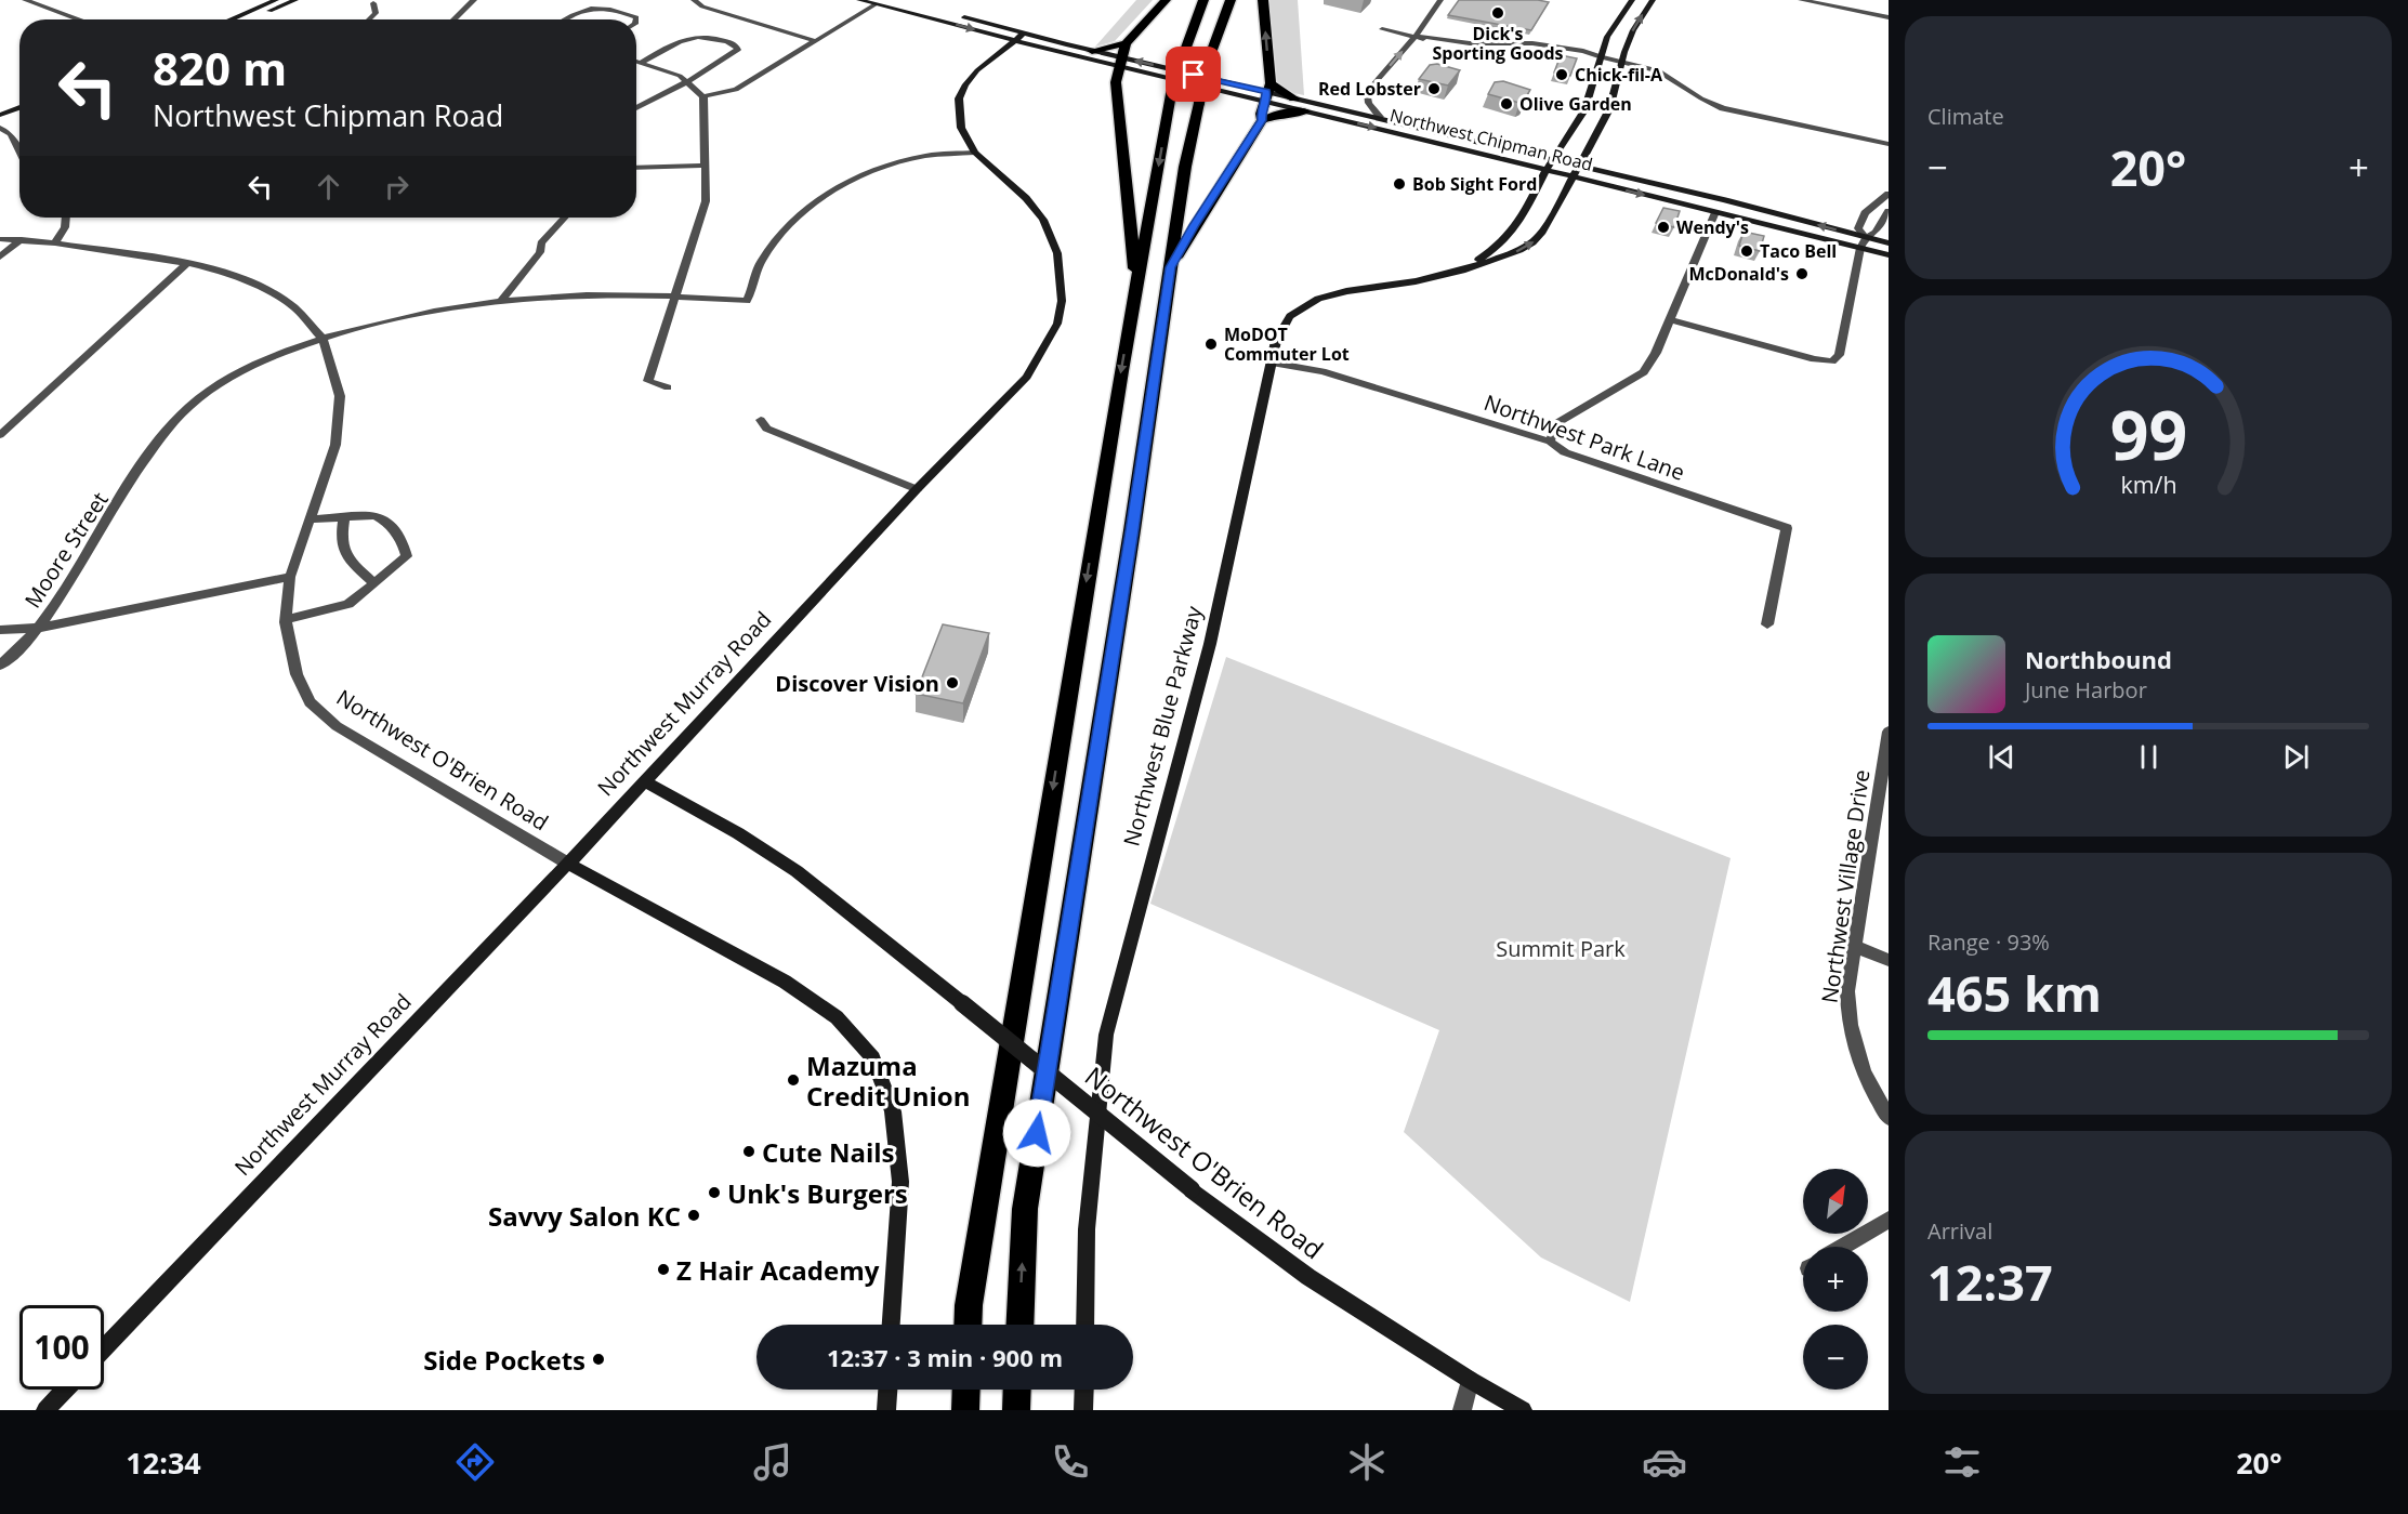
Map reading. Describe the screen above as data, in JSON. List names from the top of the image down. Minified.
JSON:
{"streets":{"street":["Northwest Chipman Road","Northwest Park Lane","Moore Street","Northwest Murray Road","Northwest Blue Parkway","Northwest O'Brien Road","Northwest Village Drive"]},"crossings":[["Northwest Chipman Road","Northwest Murray Road"],["Northwest Chipman Road","Northwest Blue Parkway"],["Northwest Park Lane","Northwest Blue Parkway"],["Moore Street","Northwest Murray Road"],["Moore Street","Northwest O'Brien Road"],["Northwest Murray Road","Northwest O'Brien Road"]],"parks":["Summit Park"],"places":["Dick's Sporting Goods","Chick-fil-A","Red Lobster","Olive Garden","Bob Sight Ford","Wendy's","Taco Bell","McDonald's","MoDOT Commuter Lot","Discover Vision","Mazuma Credit Union","Cute Nails","Unk's Burgers","Savvy Salon KC","Z Hair Academy","Side Pockets"],"north":"top right","page":{"tile":["Climate",["Range · 93%","465 km"],["Arrival","12:37"]],"turn":["820 m","Northwest Chipman Road"],"heat":["−","20°","+"],"song":["Northbound","June Harbor"],"map_buttons":["+","−"],"limit":"100","trip":"12:37 · 3 min · 900 m","tabs":["12:34","20°"],"gauge":["99","km/h"]}}
